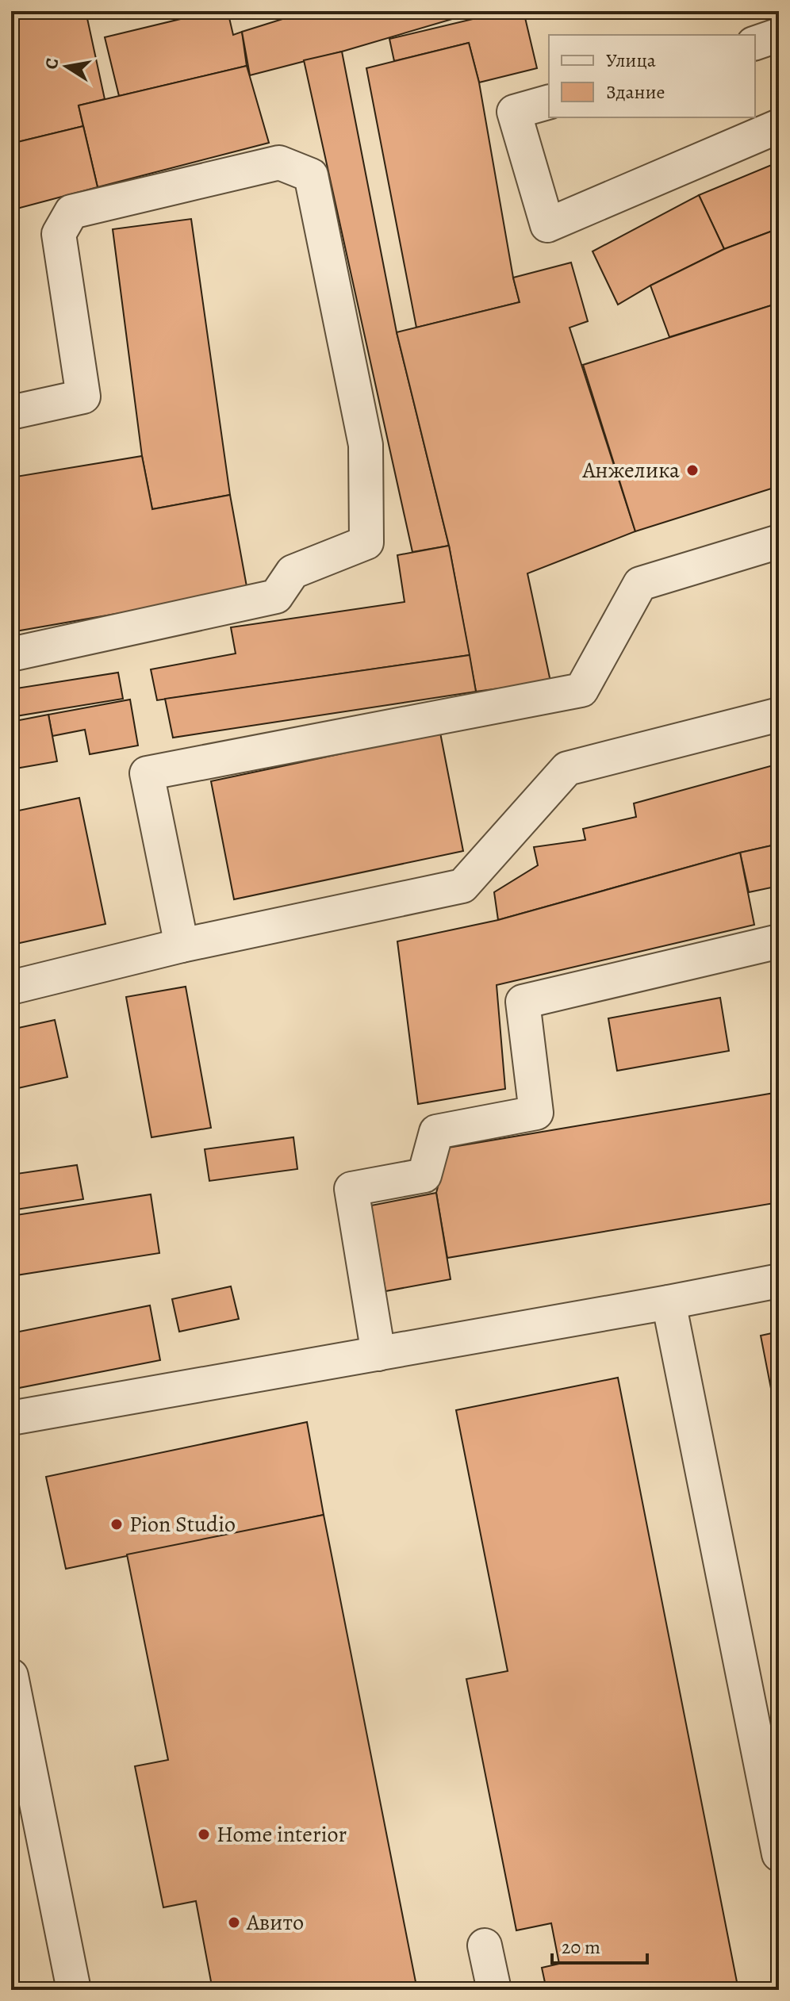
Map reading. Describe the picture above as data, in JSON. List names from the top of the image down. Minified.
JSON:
{"places":["Анжелика","Pion Studio","Home interior","Авито"],"legend":["Улица","Здание"],"scale_bar":"20 m","north":"left"}
